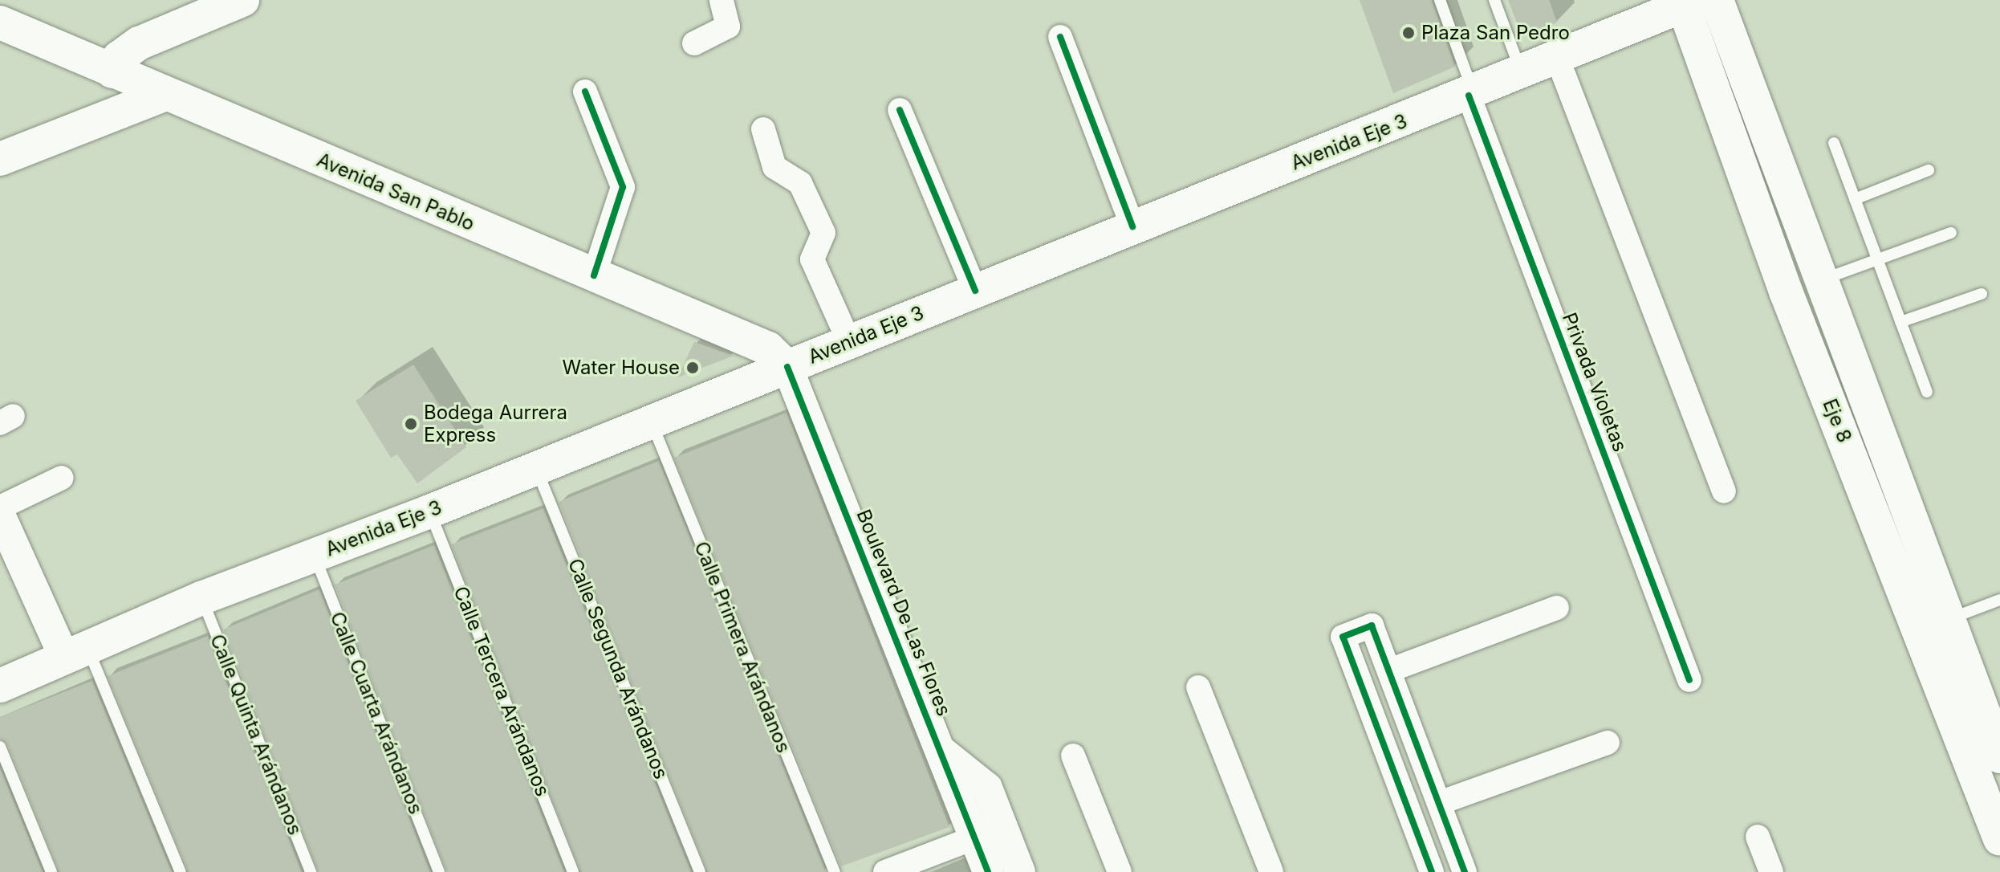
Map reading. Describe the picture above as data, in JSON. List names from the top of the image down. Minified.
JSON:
{"streets":{"main road":["Avenida Eje 3","Avenida San Pablo","Eje 8"],"street":["Privada Violetas","Boulevard De Las Flores"],"lane":["Calle Primera Arándanos","Calle Segunda Arándanos","Calle Tercera Arándanos","Calle Cuarta Arándanos","Calle Quinta Arándanos"]},"crossings":[["Avenida Eje 3","Avenida San Pablo"],["Avenida Eje 3","Privada Violetas"],["Avenida Eje 3","Eje 8"],["Avenida Eje 3","Boulevard De Las Flores"],["Avenida Eje 3","Calle Primera Arándanos"],["Avenida Eje 3","Calle Segunda Arándanos"],["Avenida Eje 3","Calle Tercera Arándanos"],["Avenida Eje 3","Calle Cuarta Arándanos"],["Avenida Eje 3","Calle Quinta Arándanos"],["Avenida San Pablo","Boulevard De Las Flores"]],"places":["Plaza San Pedro","Water House","Bodega Aurrera Express"]}
